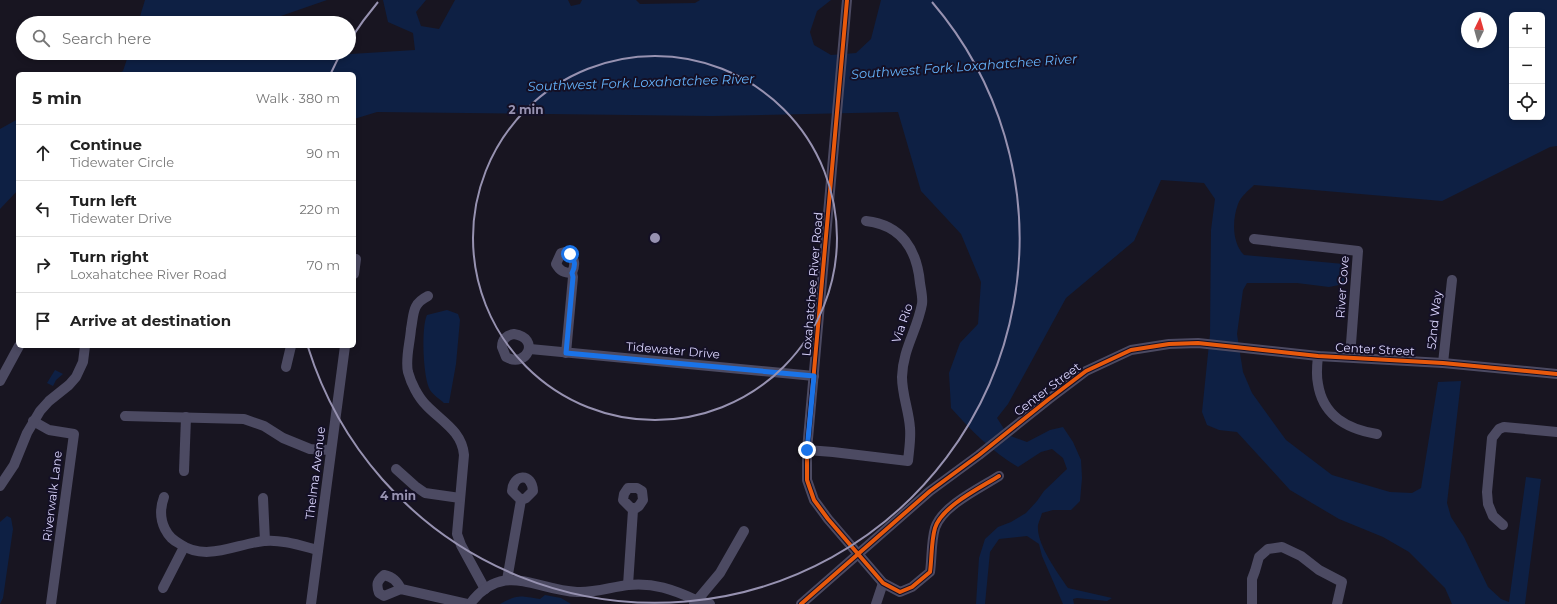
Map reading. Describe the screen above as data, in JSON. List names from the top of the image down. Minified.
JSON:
{"streets":{"street":["Loxahatchee River Road","River Cove","52nd Way","Via Rio","Center Street","Tidewater Drive","Thelma Avenue","Riverwalk Lane"]},"crossings":[["Loxahatchee River Road","Via Rio"],["Loxahatchee River Road","Center Street"],["Loxahatchee River Road","Tidewater Drive"],["River Cove","Center Street"],["52nd Way","Center Street"]],"water":["Southwest Fork Loxahatchee River"],"north":"top","page":{"map_buttons":["+","−"],"search":"Search here","heading":["5 min","Walk · 380 m"],"list":[["Continue","Tidewater Circle","90 m"],["Turn left","Tidewater Drive","220 m"],["Turn right","Loxahatchee River Road","70 m"],"Arrive at destination"]},"rings":["2 min","4 min"]}
